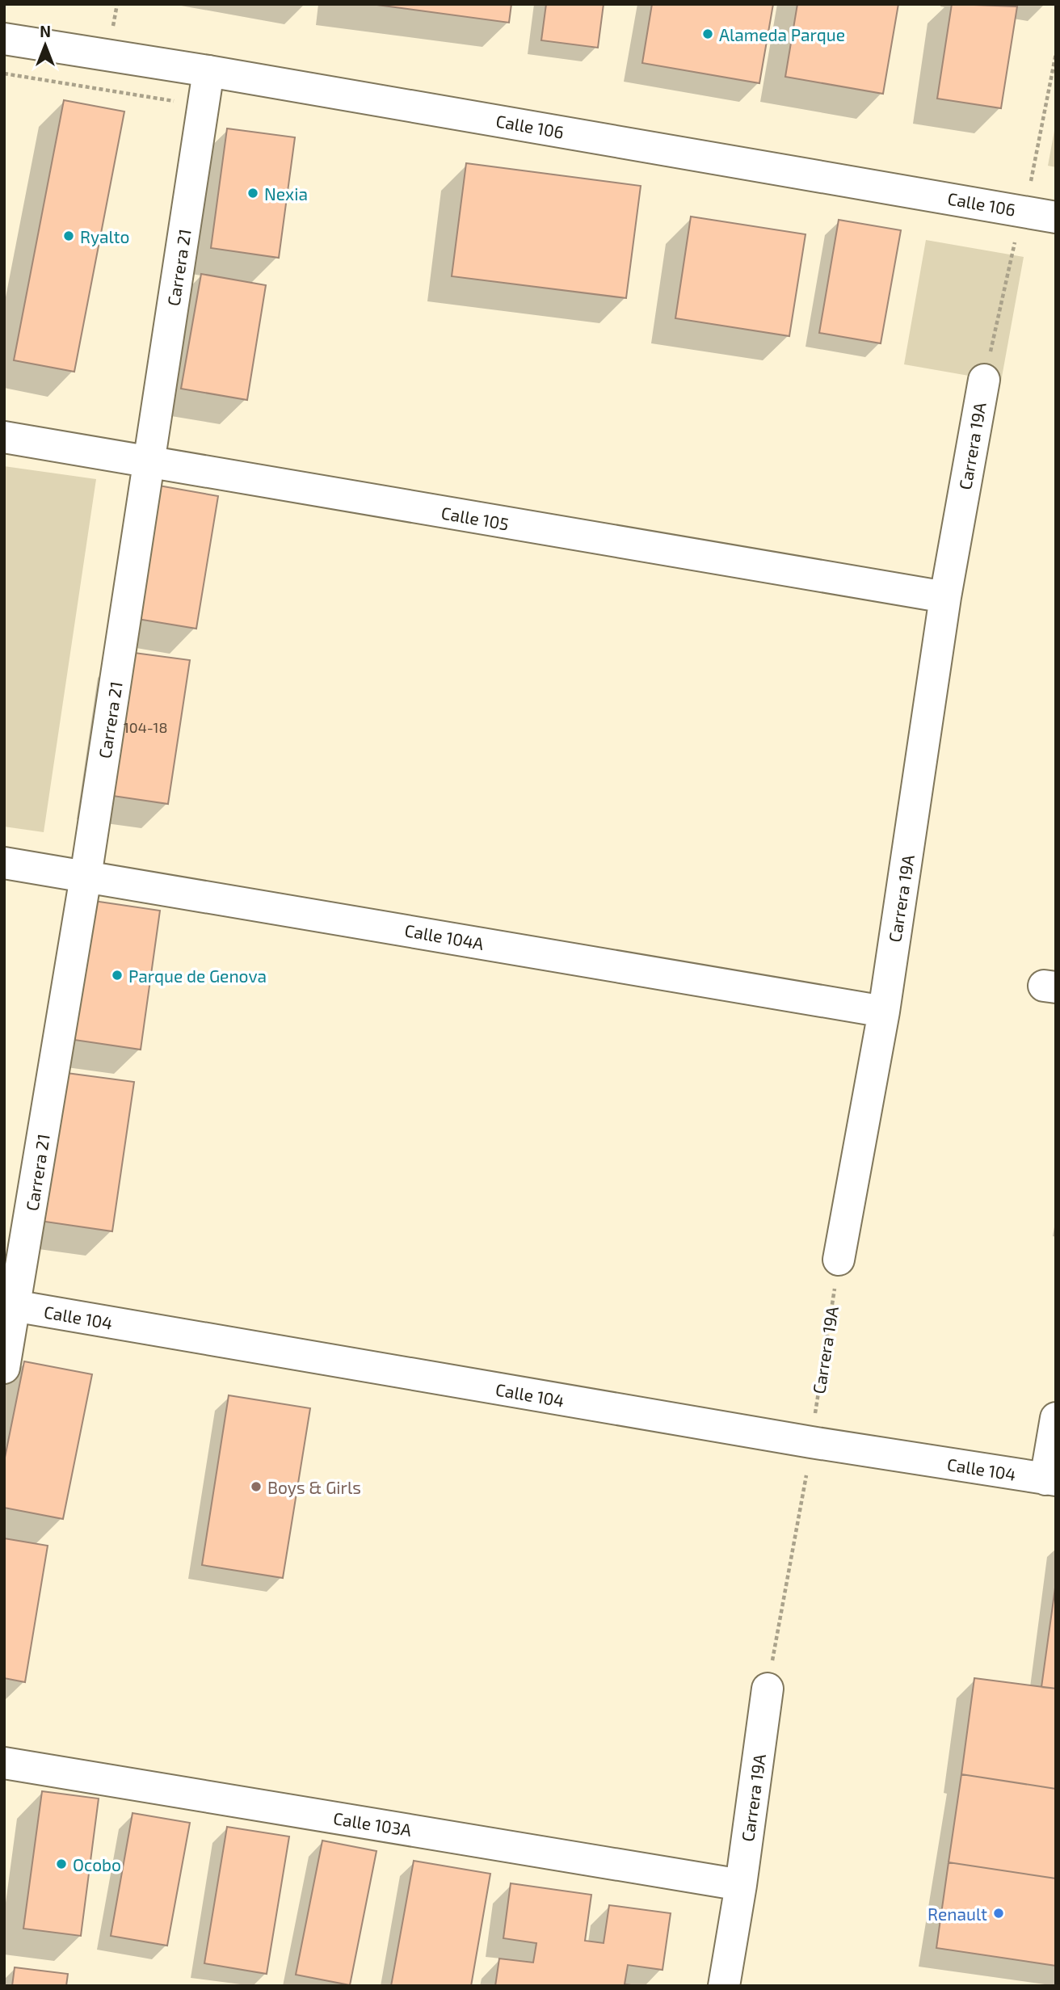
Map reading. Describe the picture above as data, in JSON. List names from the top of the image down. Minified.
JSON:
{"streets":{"street":["Calle 106","Carrera 21","Carrera 19A","Calle 105","Calle 104A","Calle 104","Calle 103A"]},"crossings":[["Calle 106","Carrera 21"],["Carrera 21","Calle 105"],["Carrera 21","Calle 104A"],["Carrera 21","Calle 104"],["Carrera 19A","Calle 105"],["Carrera 19A","Calle 104A"],["Carrera 19A","Calle 103A"]],"places":["Alameda Parque","Nexia","Ryalto","Parque de Genova","Boys & Girls","Ocobo","Renault"],"house_numbers":["104-18"],"north":"top"}
